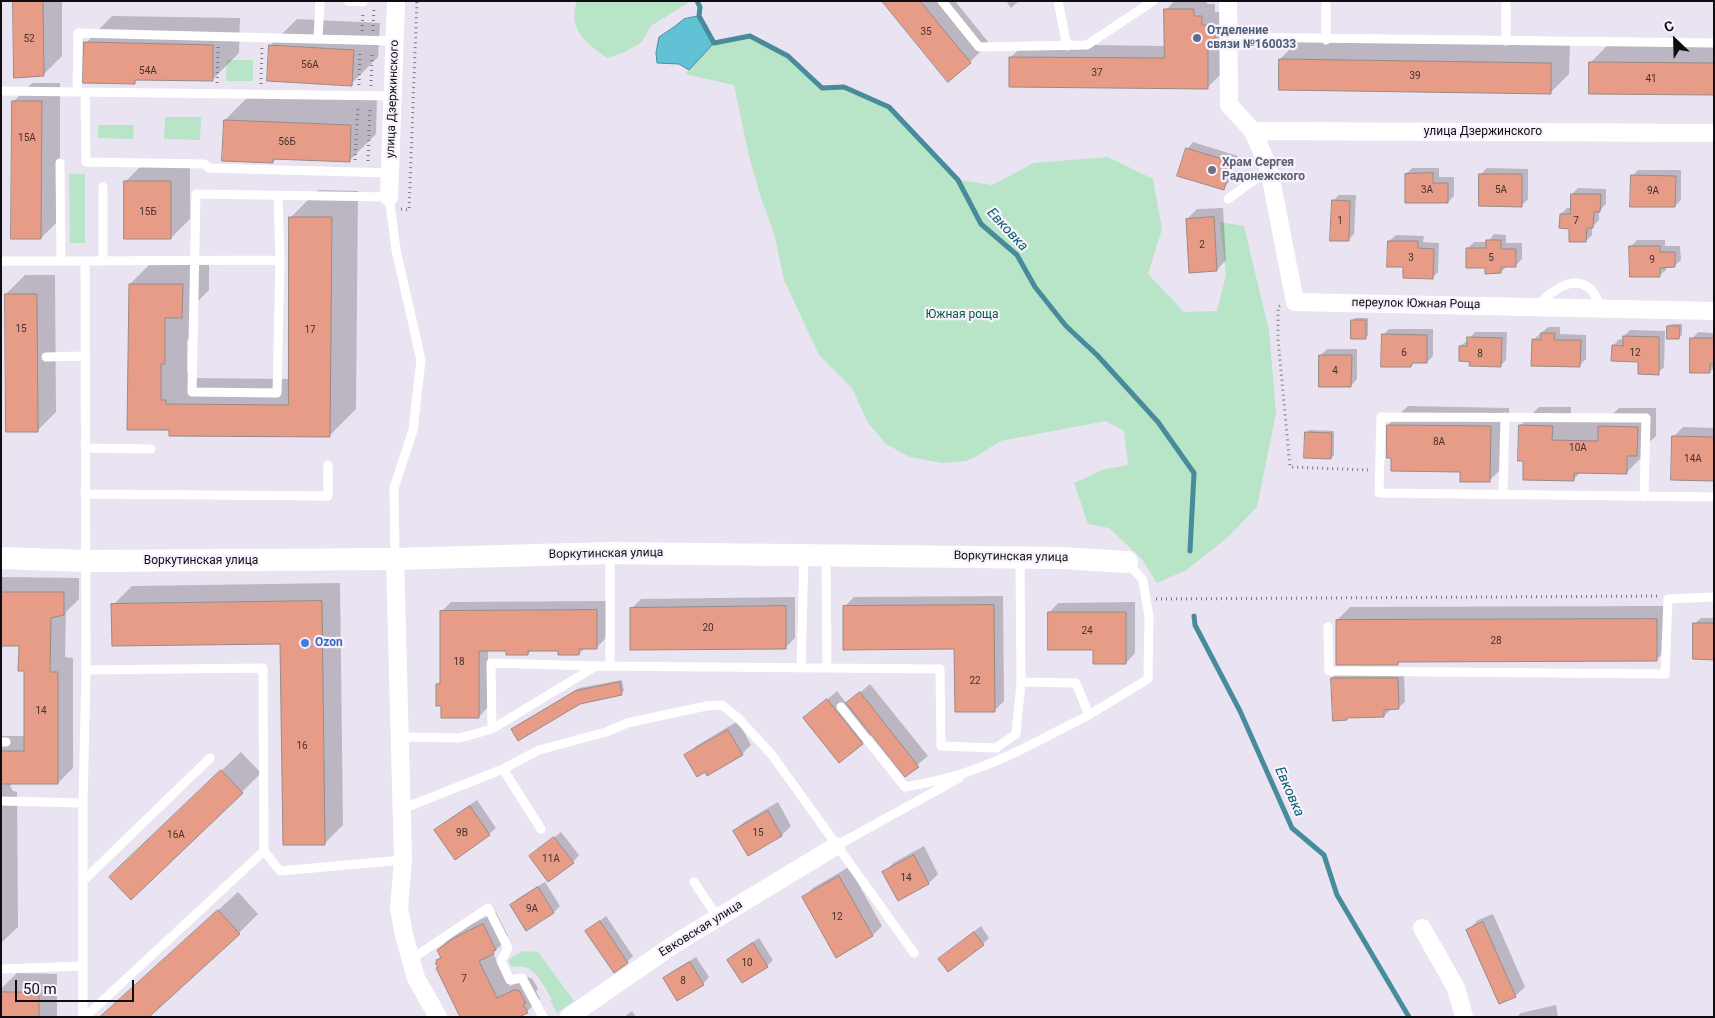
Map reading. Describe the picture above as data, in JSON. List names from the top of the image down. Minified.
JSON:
{"streets":{"street":["улица Дзержинского","переулок Южная Роща","Воркутинская улица","Евковская улица"]},"water":["Евковка"],"parks":["Южная роща"],"places":["Отделение связи №160033","Храм Сергея Радонежского","Ozon"],"house_numbers":["35","52","56А","54А","37","39","41","15А","56Б","3А","5А","9А","15Б","1","7","2","3","5","9","15","17","6","12","8","4","8А","10А","14А","20","24","28","18","22","14","16","9В","15","16А","11А","14","9А","12","10","7","8"],"scale_bar":"50 m","north":"top left"}
